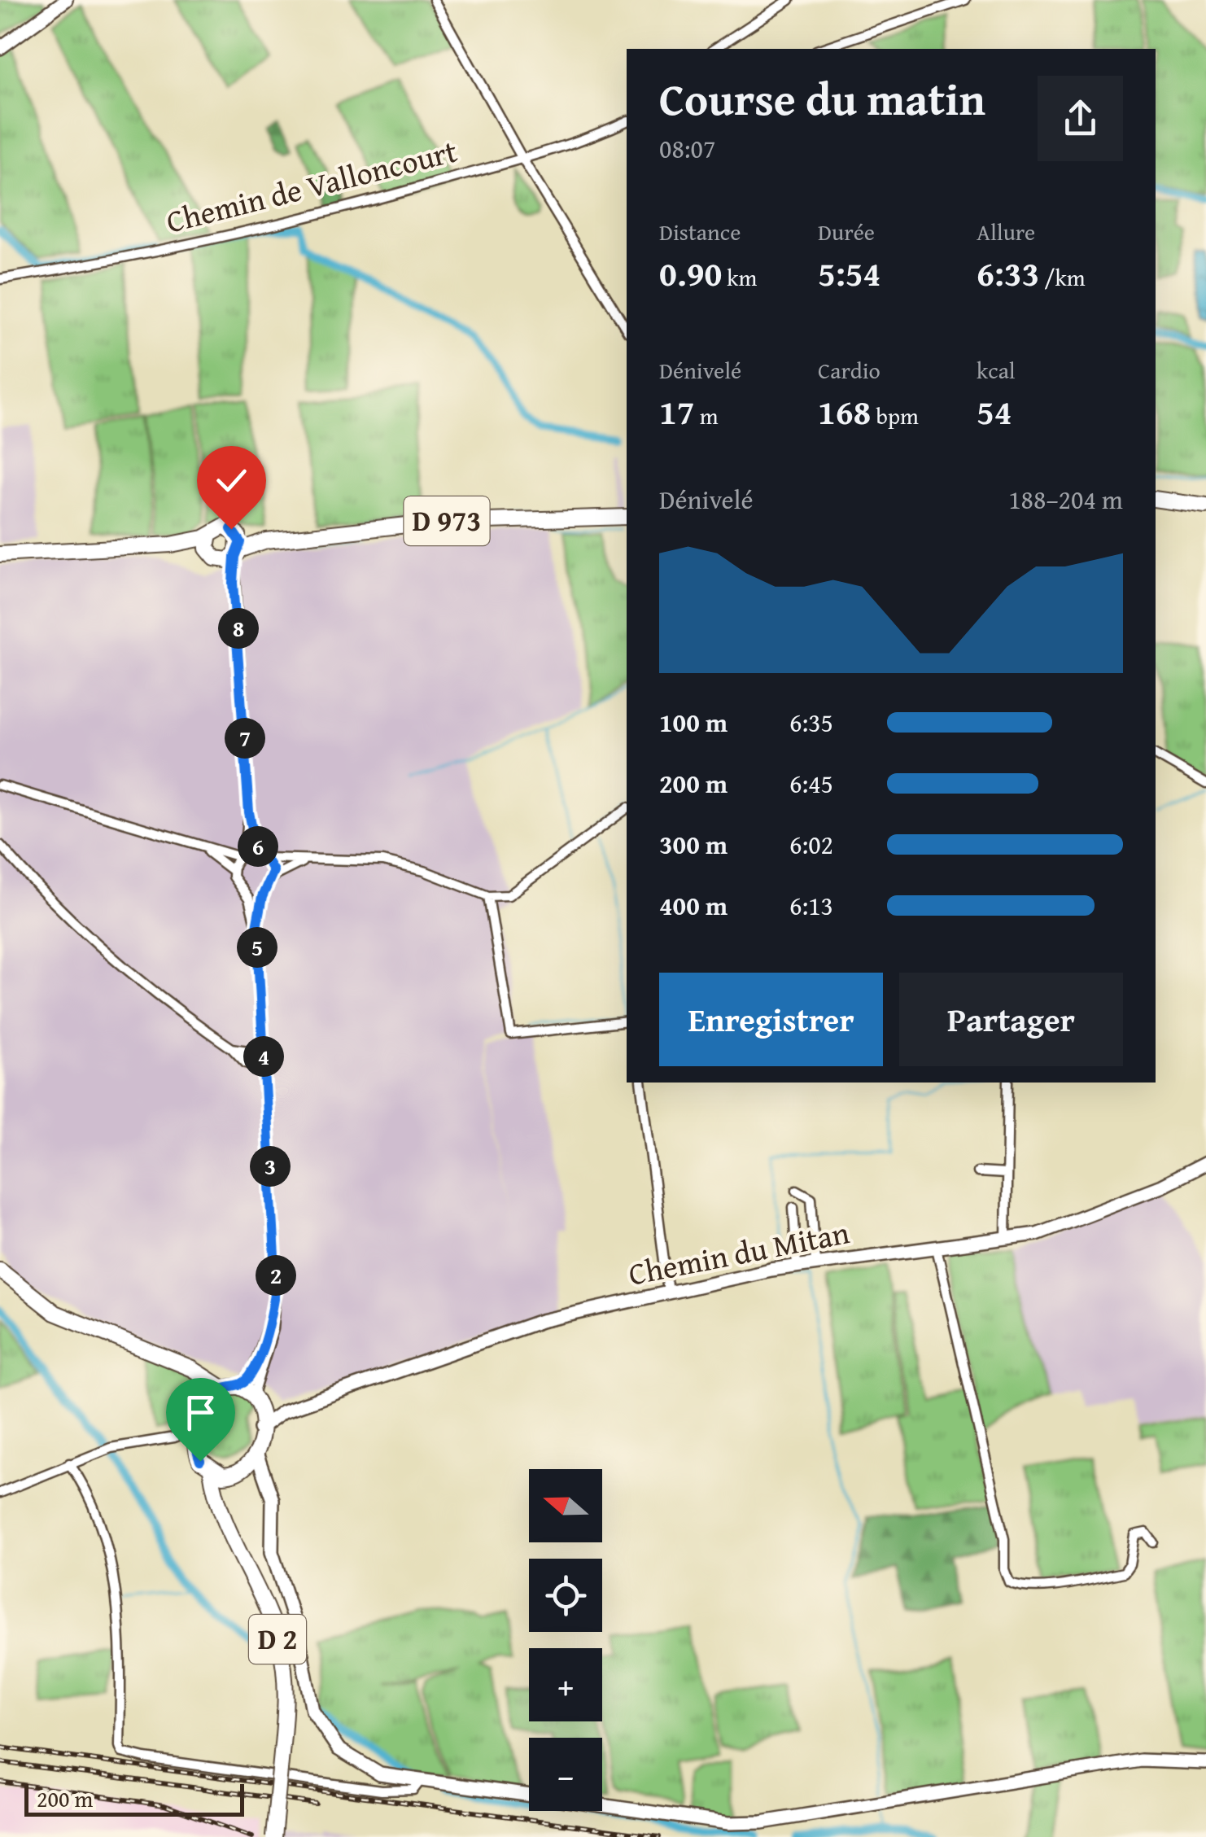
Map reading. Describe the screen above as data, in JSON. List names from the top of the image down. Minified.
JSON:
{"streets":{"main road":["D 973","D 2"],"street":["Chemin de Valloncourt","Chemin du Mitan"]},"crossings":[["Chemin du Mitan","D 2"]],"scale_bar":"200 m","north":"left","page":{"heading":["Course du matin","08:07"],"stats":[["Distance","0.90 km"],["Durée","5:54"],["Allure","6:33 /km"],["Dénivelé","17 m"],["Cardio","168 bpm"],["kcal","54"]],"chart":["Dénivelé","188–204 m"],"pins":["8","7","6","5","4","3","2"],"list":[{"name":"100 m","note":"6:35"},{"name":"200 m","note":"6:45"},{"name":"300 m","note":"6:02"},{"name":"400 m","note":"6:13"}],"buttons":["Enregistrer","Partager"],"map_buttons":["+","−"],"scale":"200 m"}}
